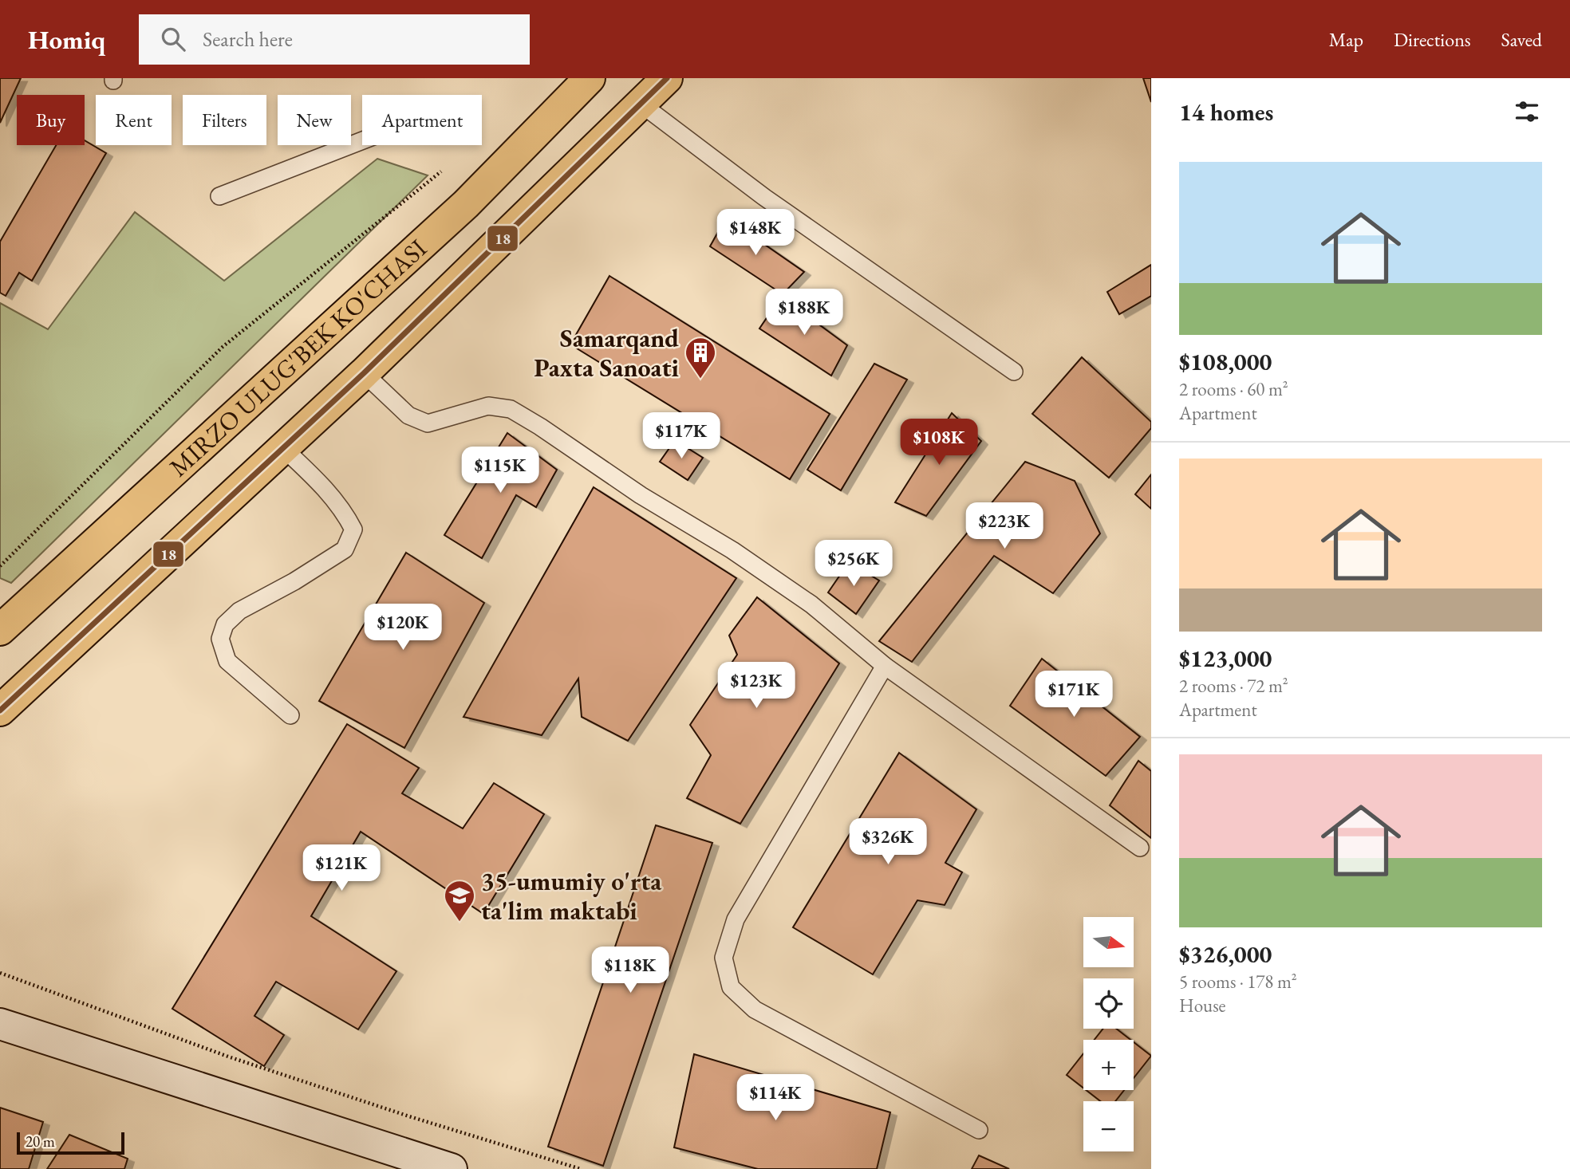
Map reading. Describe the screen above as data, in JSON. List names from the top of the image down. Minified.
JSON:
{"streets":{"main road":["MIRZO ULUG'BEK KO'CHASI"]},"places":{"building":["Samarqand Paxta Sanoati"],"school or university":["35-umumiy o'rta ta'lim maktabi"]},"lines":["transit line 18"],"scale_bar":"20 m","north":"right","page":{"header":"Homiq","search":"Search here","nav":["Map","Directions","Saved"],"heading":"14 homes","chip":["Buy","Rent","Filters","New","Apartment"],"list":[{"name":"$108,000","note":"2 rooms · 60 m² · Apartment"},{"name":"$123,000","note":"2 rooms · 72 m² · Apartment"},{"name":"$326,000","note":"5 rooms · 178 m² · House"}],"price":["$148K","$188K","$117K","$108K","$115K","$223K","$256K","$120K","$123K","$171K","$326K","$121K","$118K","$114K"],"map_buttons":["+","−"],"scale":"20 m"}}
